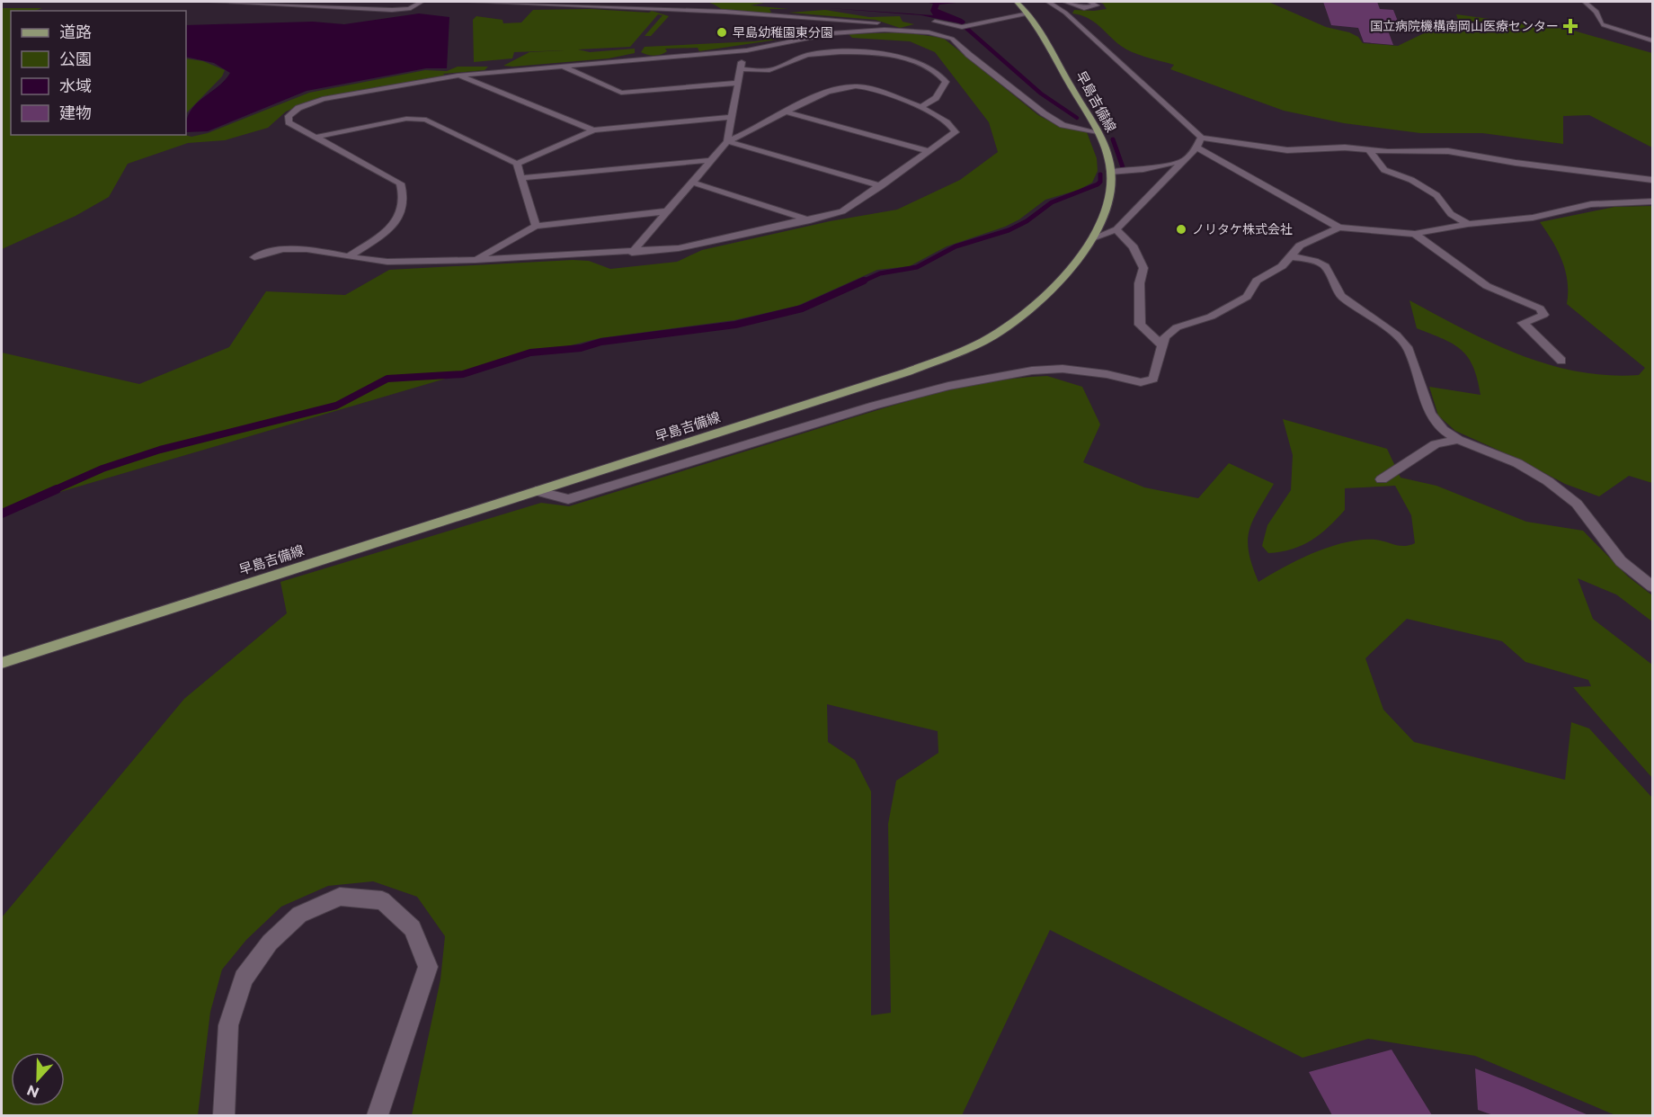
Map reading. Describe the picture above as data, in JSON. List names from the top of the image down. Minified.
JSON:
{"streets":{"main road":["早島吉備線"]},"places":{"health":["国立病院機構南岡山医療センター"],"other":["早島幼稚園東分園","ノリタケ株式会社"]},"legend":["道路","公園","水域","建物"],"north":"bottom"}
